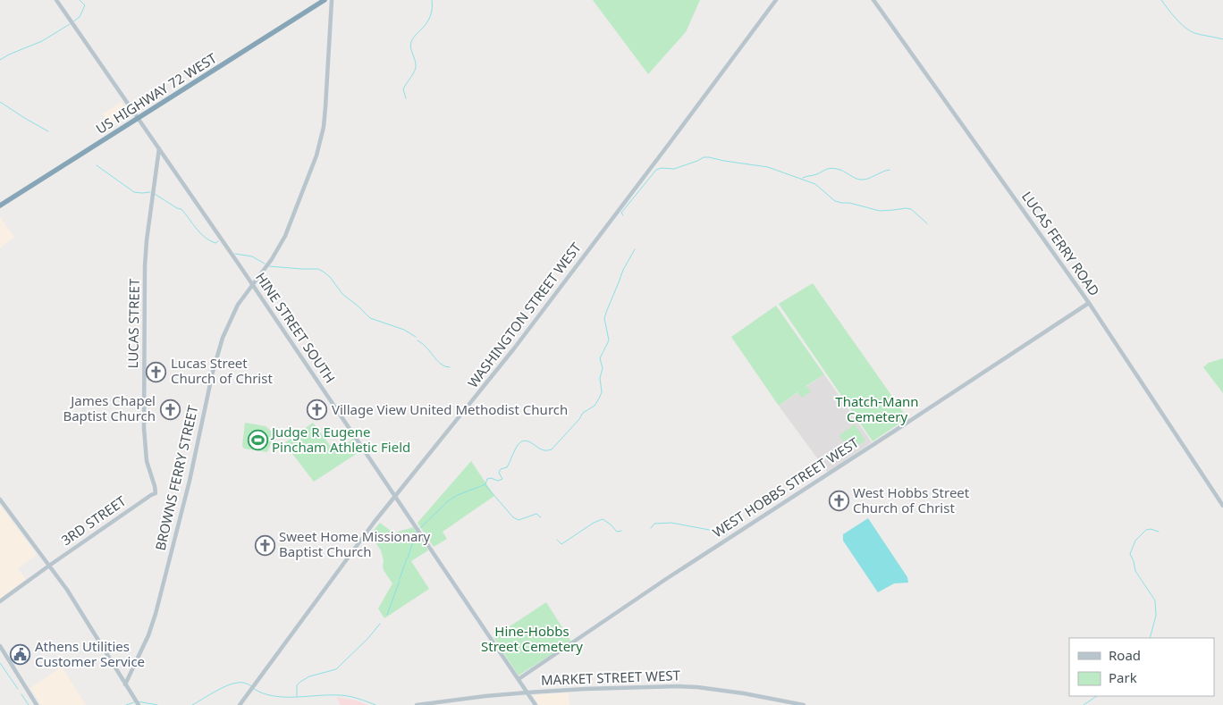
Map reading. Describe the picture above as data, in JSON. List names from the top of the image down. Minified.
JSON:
{"streets":{"highway":["US HIGHWAY 72 WEST"],"street":["LUCAS FERRY ROAD","WASHINGTON STREET WEST","LUCAS STREET","HINE STREET SOUTH","BROWNS FERRY STREET","WEST HOBBS STREET WEST","3RD STREET","MARKET STREET WEST"]},"crossings":[["US HIGHWAY 72 WEST","HINE STREET SOUTH"],["LUCAS FERRY ROAD","WEST HOBBS STREET WEST"],["WASHINGTON STREET WEST","HINE STREET SOUTH"],["LUCAS STREET","HINE STREET SOUTH"],["LUCAS STREET","3RD STREET"],["HINE STREET SOUTH","BROWNS FERRY STREET"],["HINE STREET SOUTH","WEST HOBBS STREET WEST"],["HINE STREET SOUTH","MARKET STREET WEST"]],"parks":["Thatch-Mann Cemetery","Hine-Hobbs Street Cemetery"],"places":{"church":["Lucas Street Church of Christ","James Chapel Baptist Church","Village View United Methodist Church","West Hobbs Street Church of Christ","Sweet Home Missionary Baptist Church"],"sports":["Judge R Eugene Pincham Athletic Field"],"public building":["Athens Utilities Customer Service"]},"legend":["Road","Park"]}
